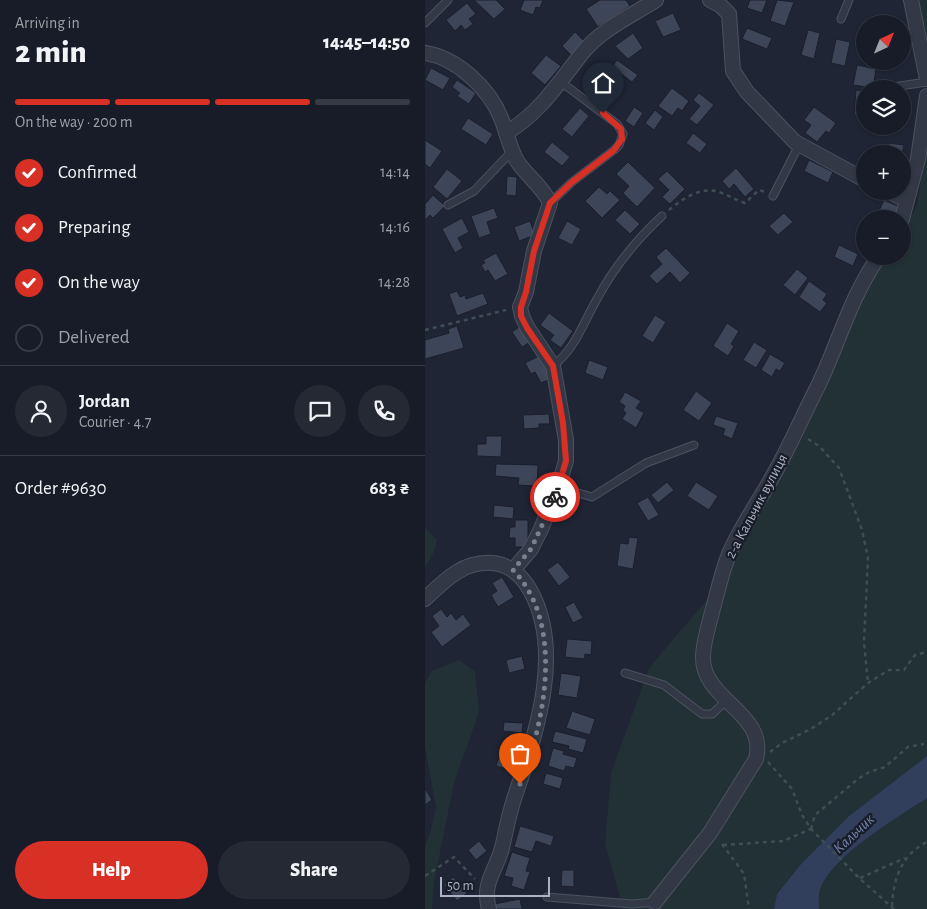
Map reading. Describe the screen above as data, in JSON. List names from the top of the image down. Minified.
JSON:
{"streets":{"street":["2-а Кальчик вулиця"]},"water":["Кальчик"],"scale_bar":"50 m","north":"top right","page":{"heading":["2 min","Arriving in","14:45–14:50"],"panel":["Jordan","Courier · 4.7","Order #9630","683 ₴"],"map_buttons":["+","−"],"bar":"On the way · 200 m","list":[["Confirmed","14:14"],["Preparing","14:16"],["On the way","14:28"],"Delivered"],"buttons":["Help","Share"],"scale":"50 m"}}
